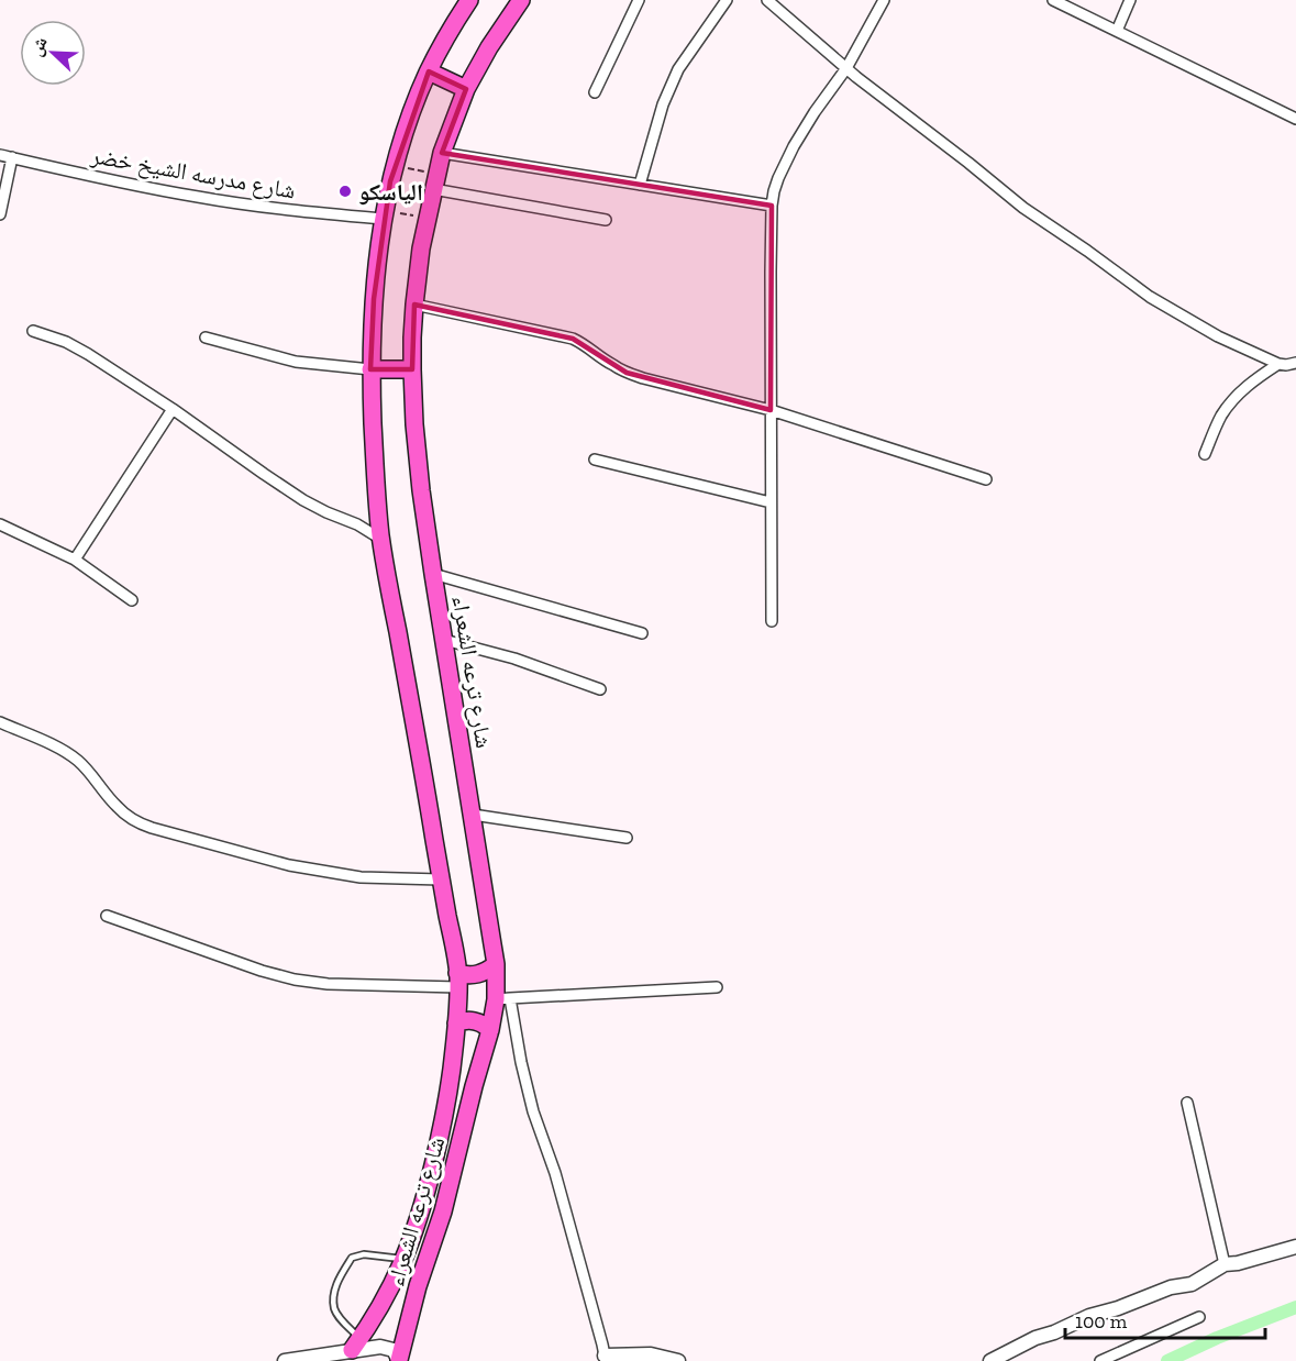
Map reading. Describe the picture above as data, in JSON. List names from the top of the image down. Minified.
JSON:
{"streets":{"highway":["شارع ترعه الشعراء"],"street":["شارع مدرسه الشيخ خضر"]},"crossings":[["شارع مدرسه الشيخ خضر","شارع ترعه الشعراء"]],"places":["الياسكو"],"scale_bar":"100 m","north":"top left"}
